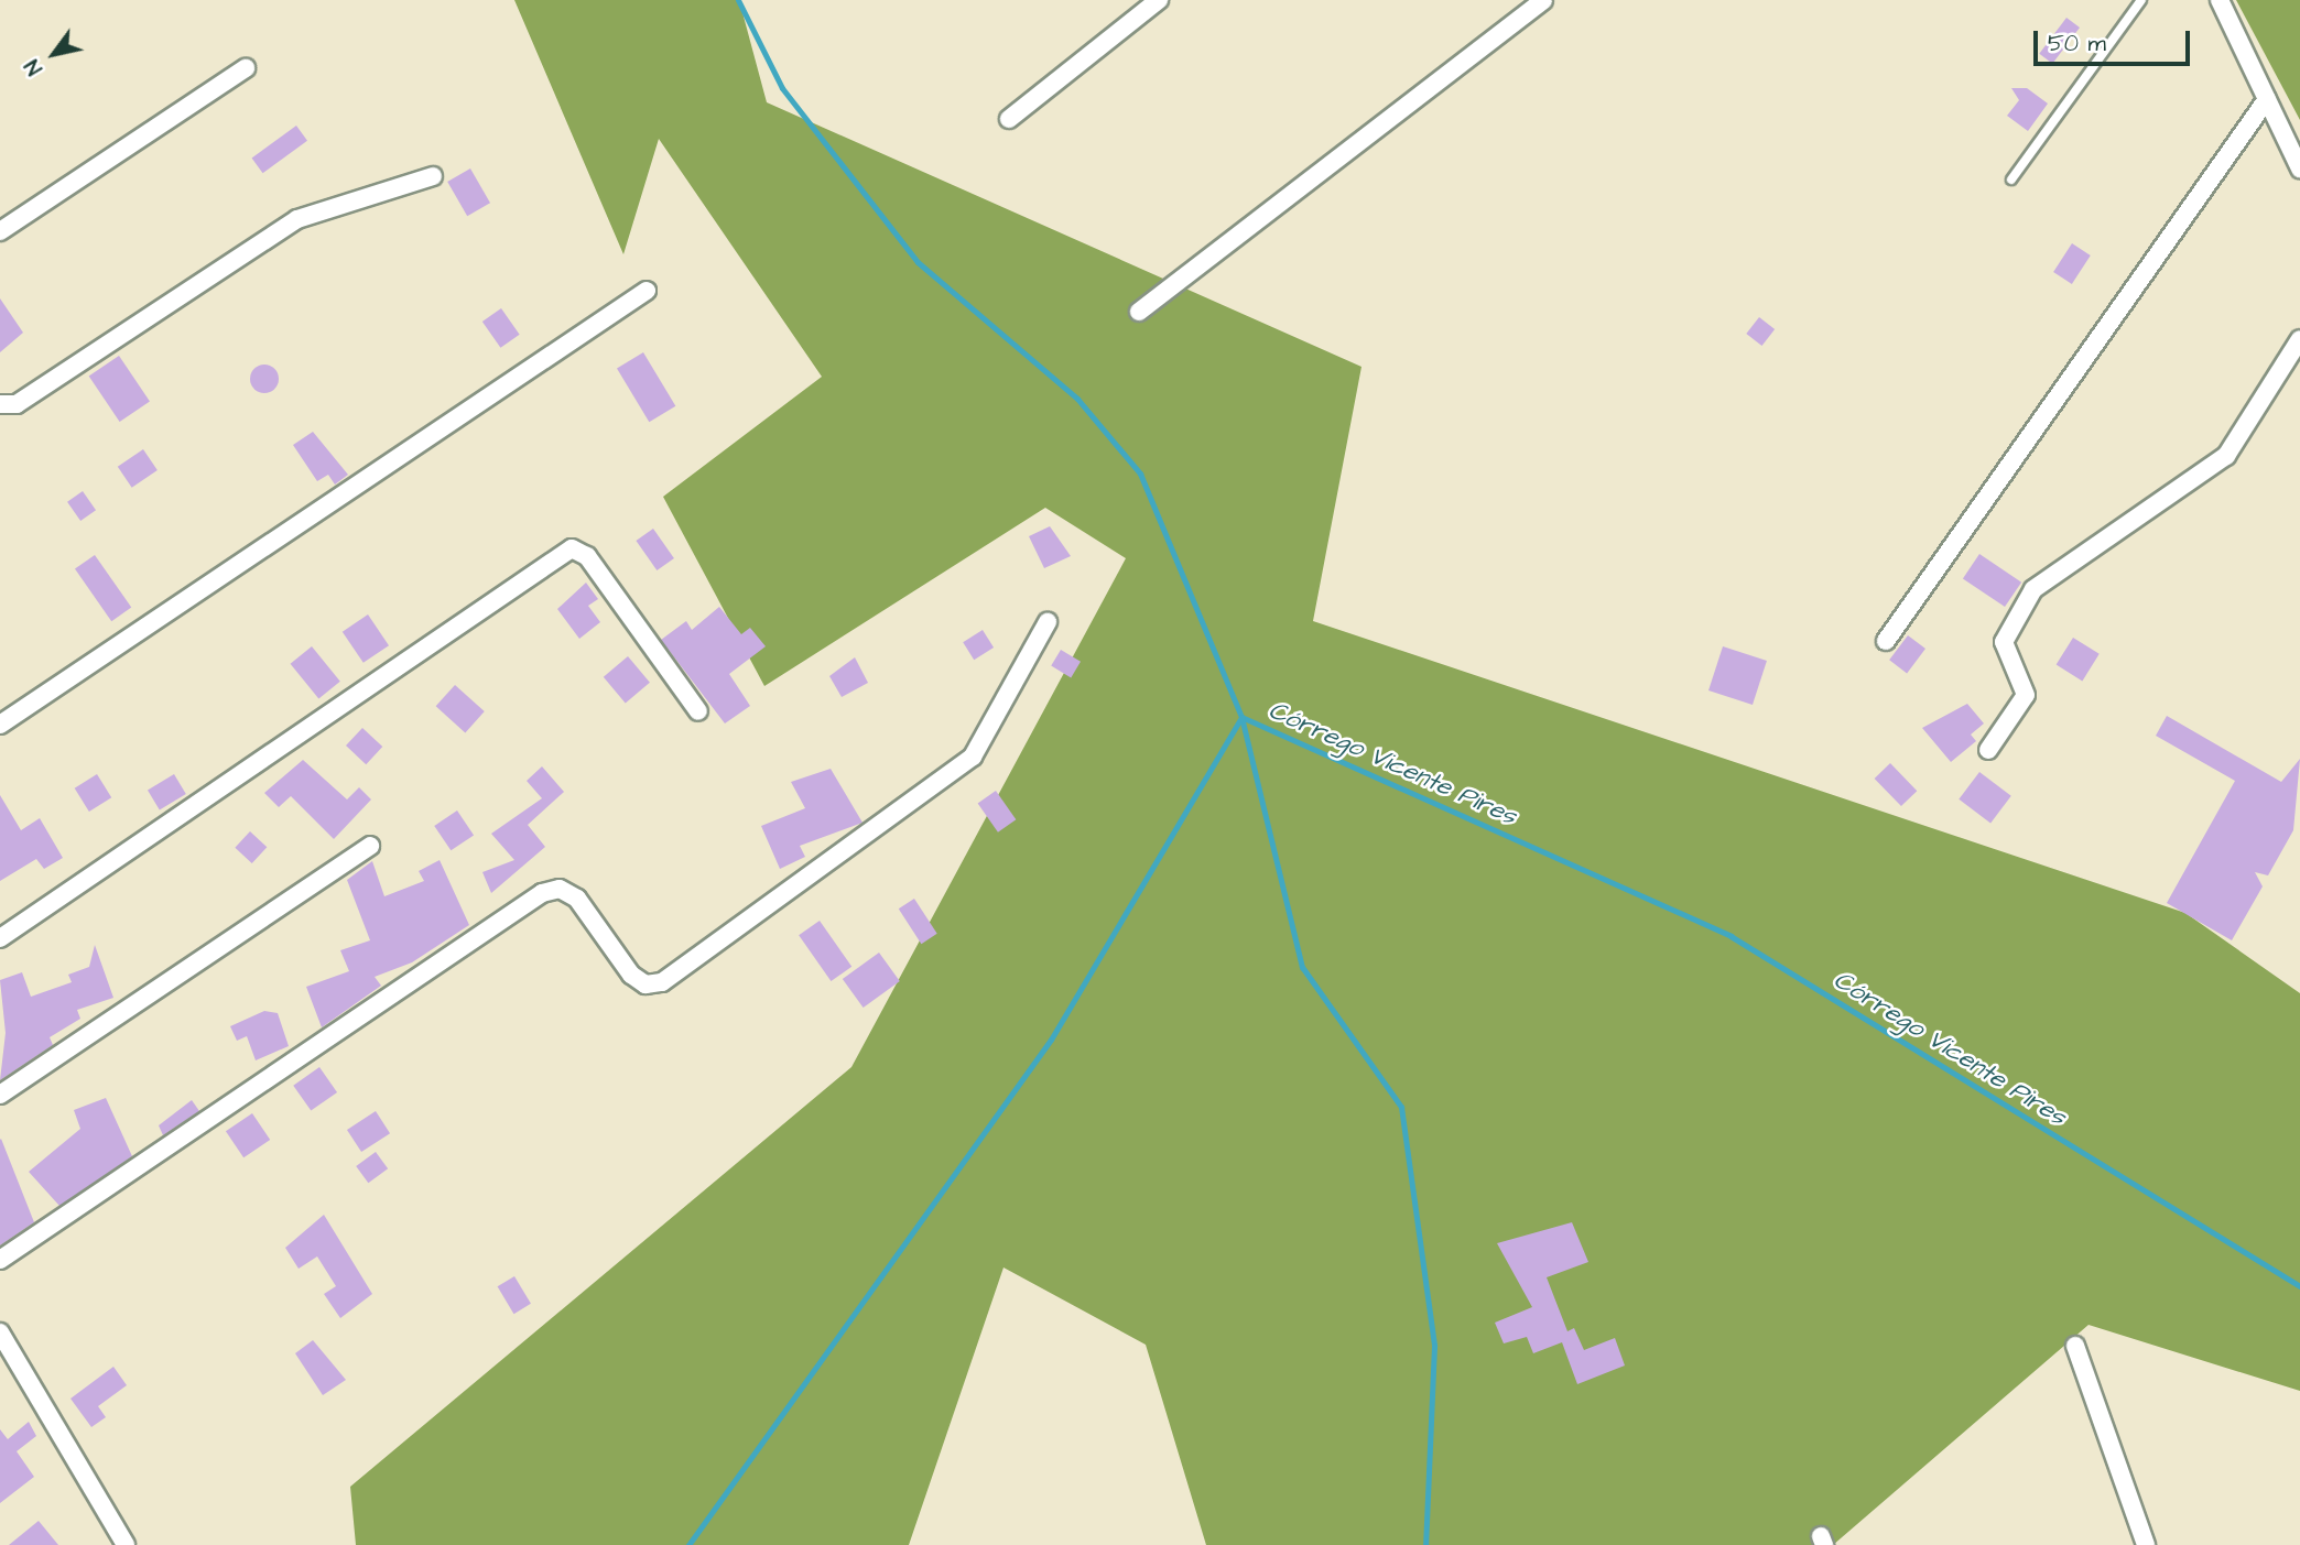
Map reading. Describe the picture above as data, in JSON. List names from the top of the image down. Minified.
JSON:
{"water":["Córrego Vicente Pires"],"scale_bar":"50 m","north":"bottom left"}
